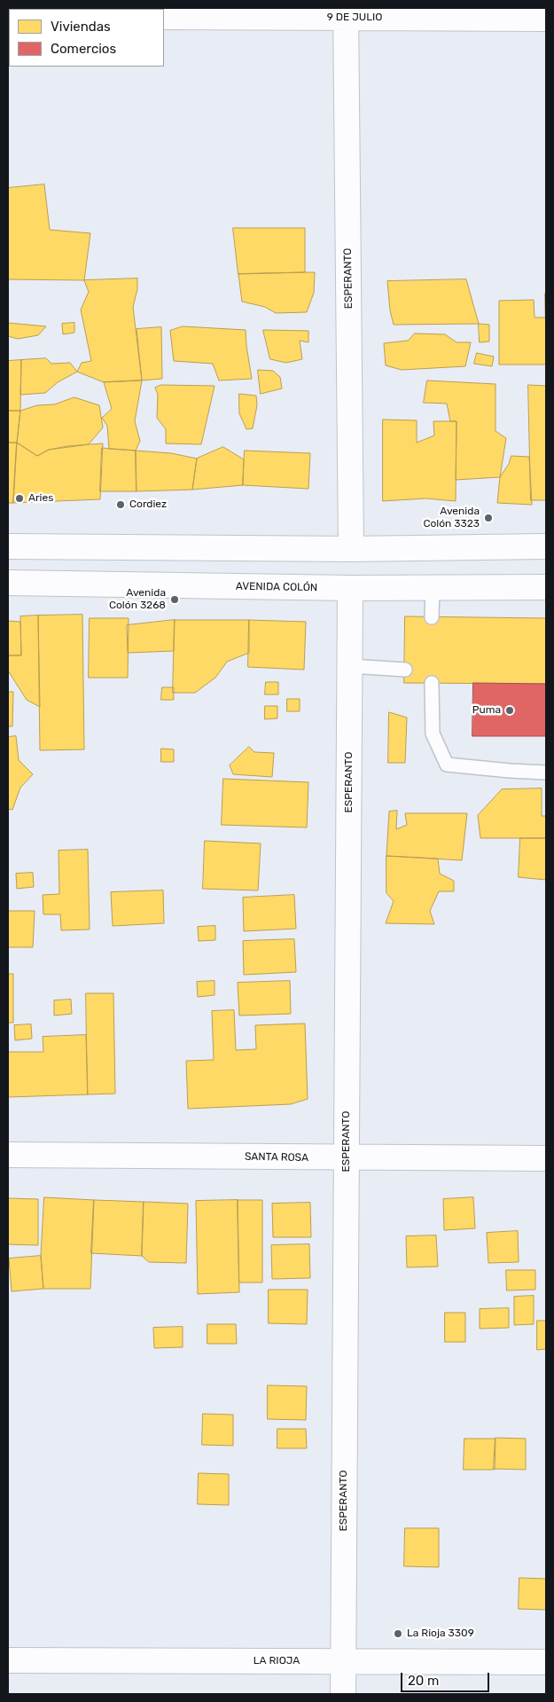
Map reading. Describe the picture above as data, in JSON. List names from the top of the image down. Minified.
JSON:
{"streets":{"street":["9 DE JULIO","ESPERANTO","AVENIDA COLÓN","SANTA ROSA","LA RIOJA"]},"crossings":[["9 DE JULIO","ESPERANTO"],["ESPERANTO","AVENIDA COLÓN"],["ESPERANTO","SANTA ROSA"],["ESPERANTO","LA RIOJA"]],"places":["Aries","Cordiez","Avenida Colón 3323","Avenida Colón 3268","Puma","La Rioja 3309"],"legend":["Viviendas","Comercios"],"scale_bar":"20 m"}
